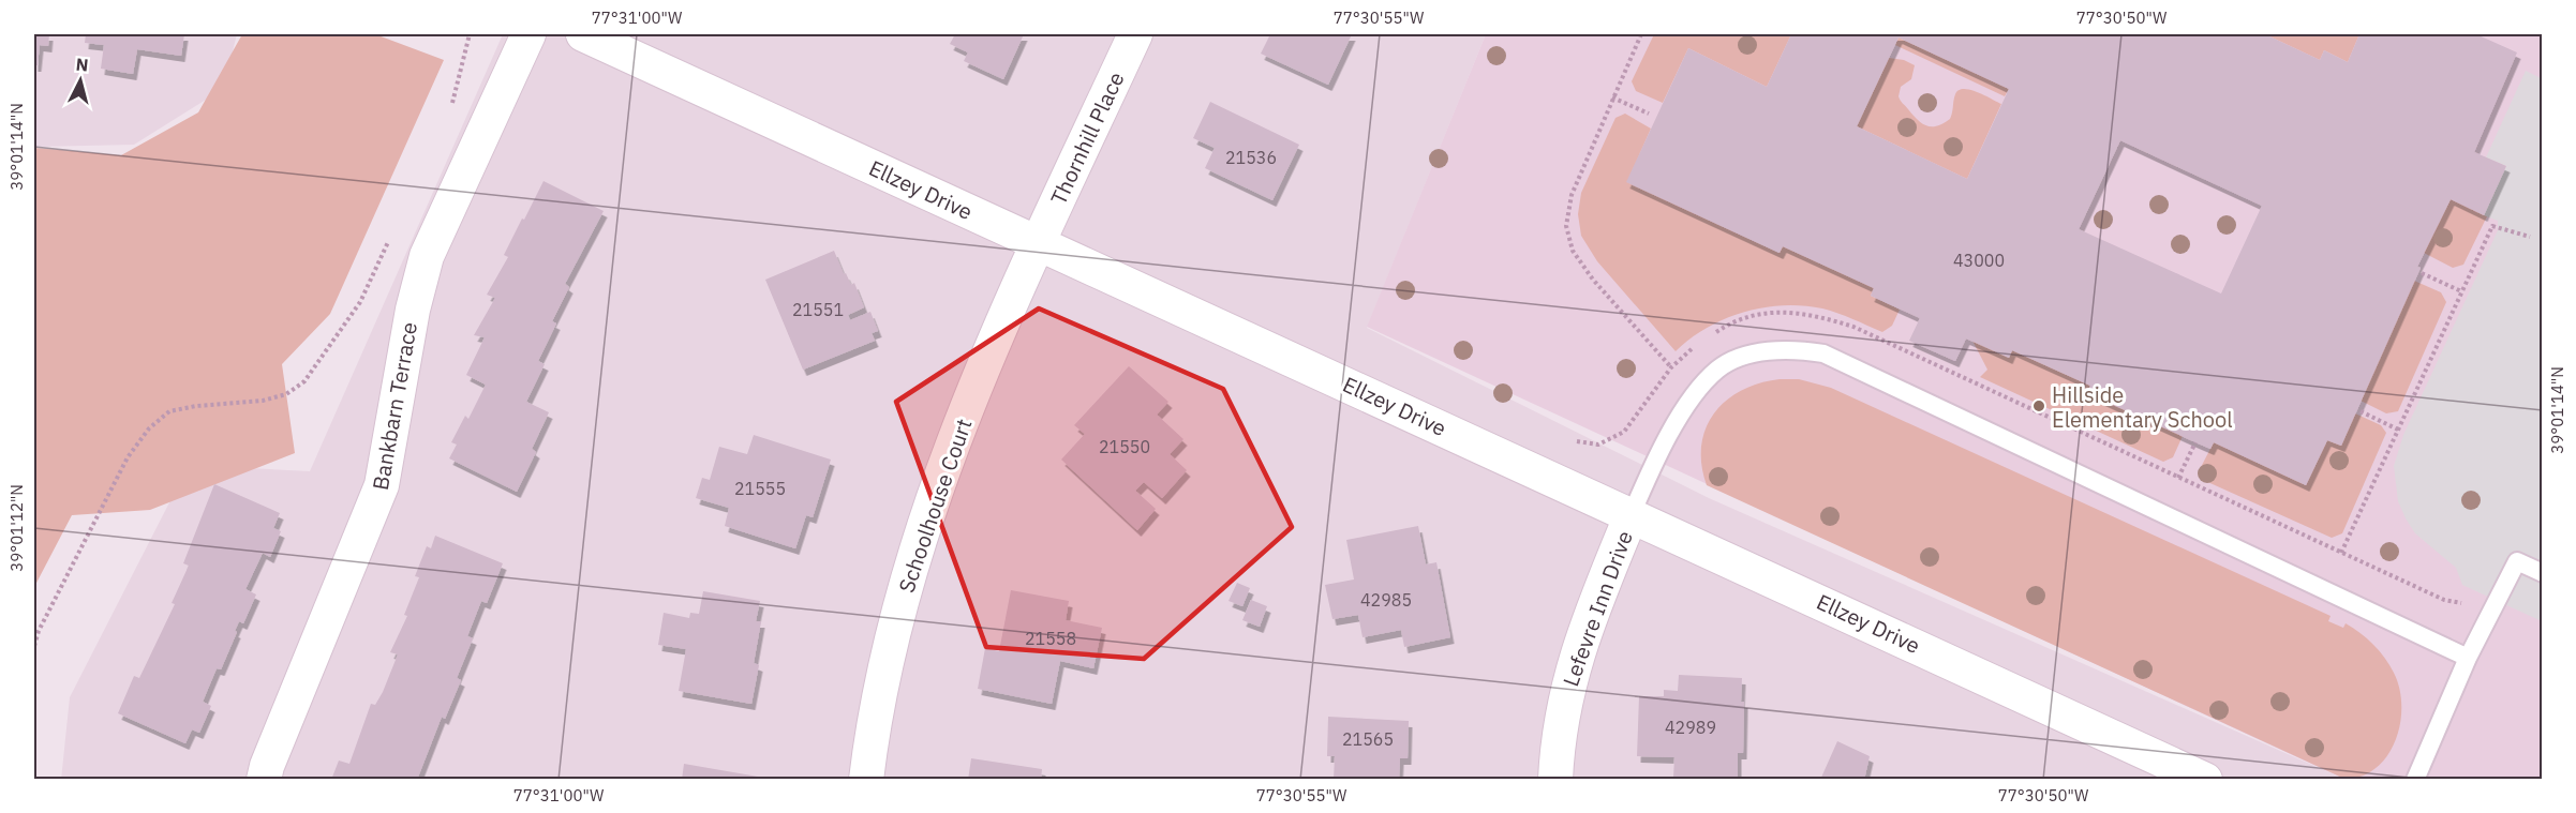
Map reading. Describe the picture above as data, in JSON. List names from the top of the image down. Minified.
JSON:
{"streets":{"street":["Thornhill Place","Ellzey Drive","Bankbarn Terrace","Schoolhouse Court","Lefevre Inn Drive"]},"crossings":[["Thornhill Place","Ellzey Drive"],["Thornhill Place","Schoolhouse Court"],["Ellzey Drive","Schoolhouse Court"],["Ellzey Drive","Lefevre Inn Drive"]],"places":["Hillside Elementary School"],"house_numbers":["21536","43000","21551","21550","21555","42985","21558","42989","21565"],"north":"top","coordinates":["77°31'00\"W","77°30'55\"W","77°30'50\"W","39°01'14\"N","39°01'12\"N"]}
